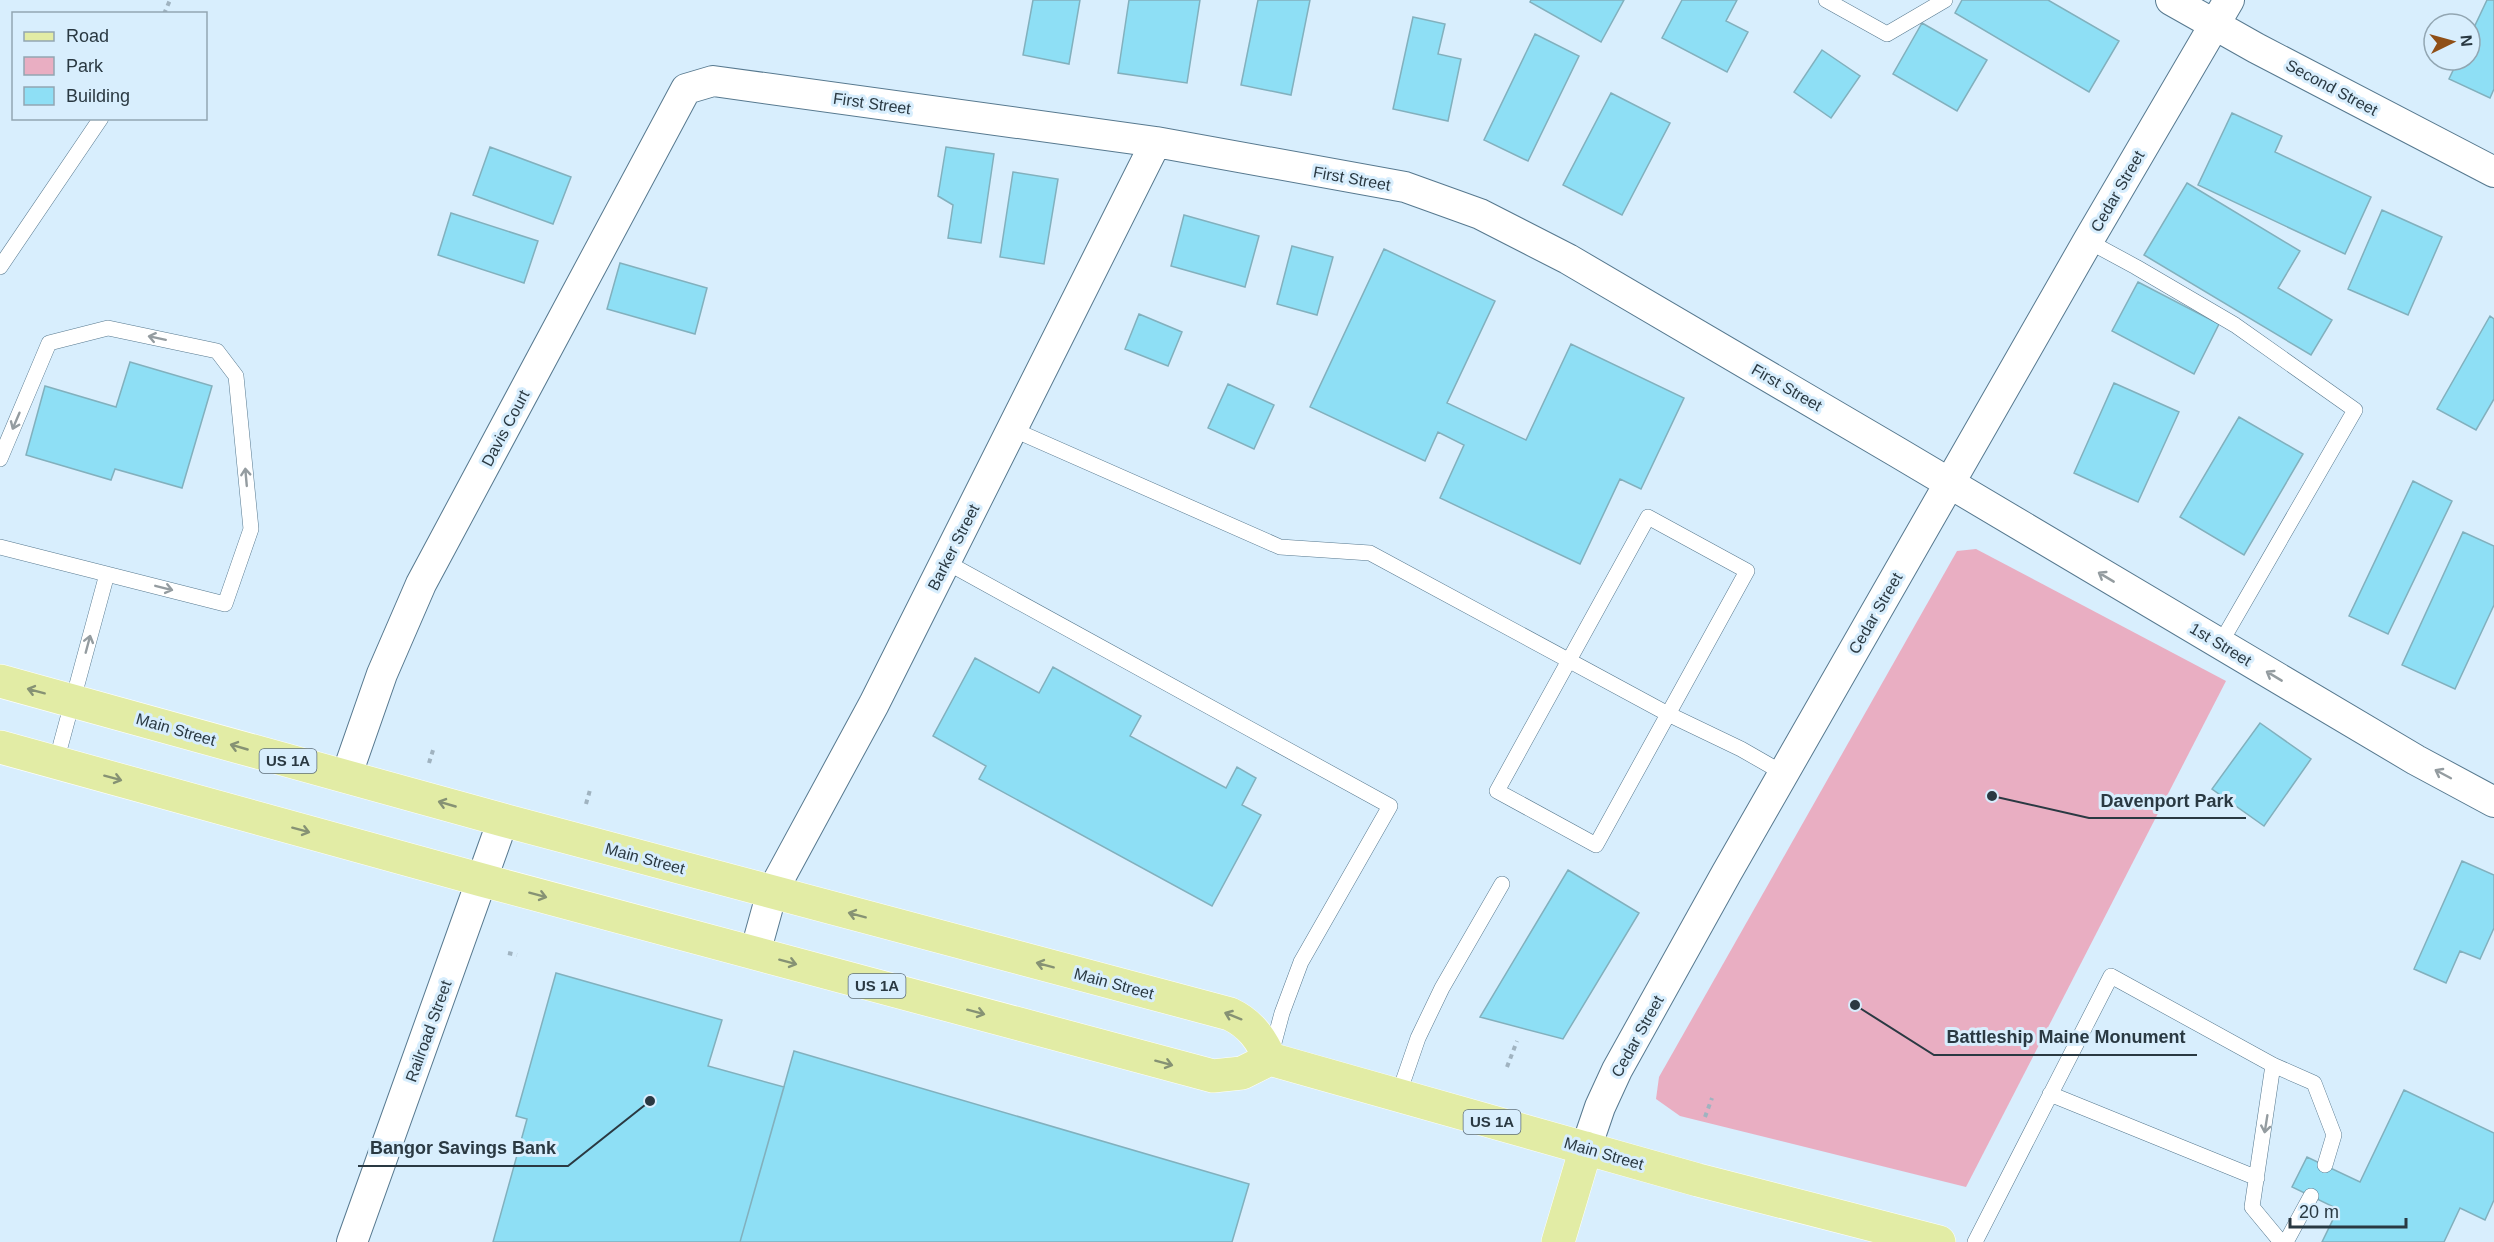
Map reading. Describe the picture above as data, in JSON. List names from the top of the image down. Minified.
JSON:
{"streets":{"main road":["Cedar Street","Main Street","US 1A"],"street":["Second Street","First Street","Davis Court","Barker Street","1st Street","Railroad Street"]},"crossings":[["Second Street","Cedar Street"],["First Street","Cedar Street"],["First Street","Davis Court"],["First Street","Barker Street"],["First Street","1st Street"],["Cedar Street","1st Street"],["Cedar Street","Main Street"],["Davis Court","Main Street"],["Barker Street","Main Street"],["Barker Street","US 1A"],["Main Street","US 1A"],["Main Street","Railroad Street"],["US 1A","Railroad Street"]],"one_way":["1st Street"],"places":["Davenport Park","Battleship Maine Monument","Bangor Savings Bank"],"legend":["Road","Park","Building"],"scale_bar":"20 m","north":"right"}
